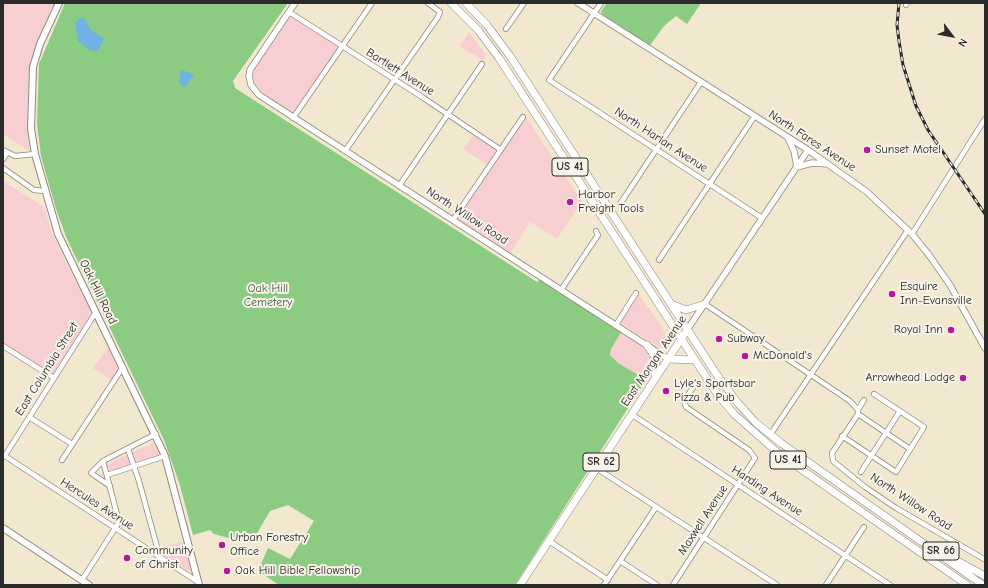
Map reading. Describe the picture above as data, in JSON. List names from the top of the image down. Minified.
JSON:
{"streets":{"main road":["US 41","Oak Hill Road","East Morgan Avenue","SR 62","SR 66"],"street":["Bartlett Avenue","North Harlan Avenue","North Fares Avenue","North Willow Road","East Columbia Street","Harding Avenue","Hercules Avenue","Maxwell Avenue"]},"crossings":[["Bartlett Avenue","North Willow Road"],["North Harlan Avenue","North Fares Avenue"],["North Harlan Avenue","East Morgan Avenue"],["North Fares Avenue","East Morgan Avenue"],["US 41","East Morgan Avenue"],["US 41","SR 66"],["North Willow Road","East Morgan Avenue"],["Oak Hill Road","East Columbia Street"],["Oak Hill Road","Hercules Avenue"],["East Morgan Avenue","Harding Avenue"],["East Columbia Street","Hercules Avenue"],["Harding Avenue","Maxwell Avenue"]],"parks":["Oak Hill Cemetery"],"places":["Sunset Motel","Harbor Freight Tools","Esquire Inn-Evansville","Royal Inn","Subway","McDonald's","Arrowhead Lodge","Lyle's Sportsbar Pizza & Pub","Urban Forestry Office","Community of Christ","Oak Hill Bible Fellowship"],"north":"bottom right"}
